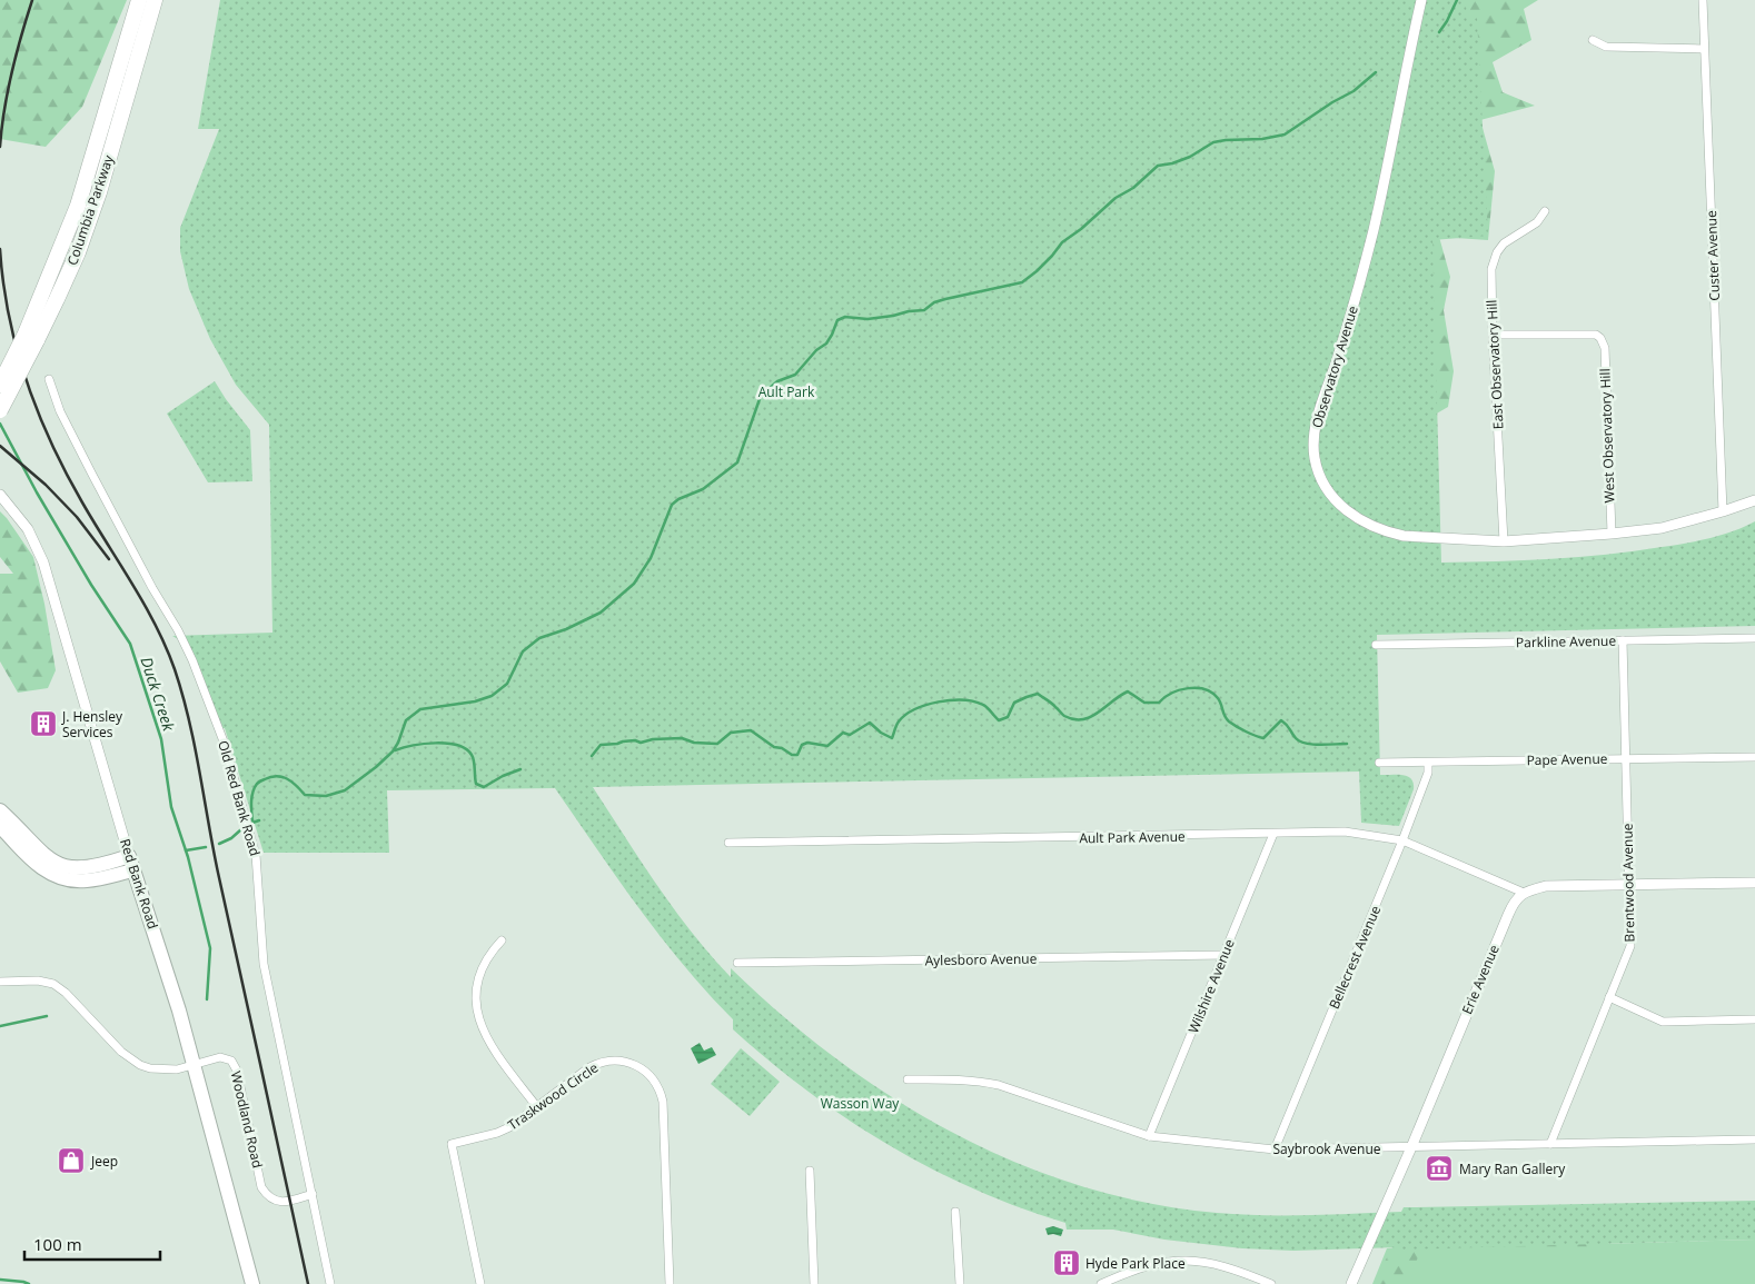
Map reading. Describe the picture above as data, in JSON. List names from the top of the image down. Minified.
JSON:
{"streets":{"highway":["Columbia Parkway","Red Bank Road"],"street":["Custer Avenue","East Observatory Hill","Observatory Avenue","West Observatory Hill","Parkline Avenue","Pape Avenue","Old Red Bank Road","Ault Park Avenue","Brentwood Avenue","Bellecrest Avenue","Aylesboro Avenue","Erie Avenue","Wilshire Avenue","Traskwood Circle","Woodland Road","Saybrook Avenue"]},"crossings":[["Custer Avenue","Observatory Avenue"],["East Observatory Hill","Observatory Avenue"],["East Observatory Hill","West Observatory Hill"],["Observatory Avenue","West Observatory Hill"],["Parkline Avenue","Brentwood Avenue"],["Pape Avenue","Brentwood Avenue"],["Pape Avenue","Bellecrest Avenue"],["Old Red Bank Road","Woodland Road"],["Ault Park Avenue","Bellecrest Avenue"],["Ault Park Avenue","Erie Avenue"],["Ault Park Avenue","Wilshire Avenue"],["Brentwood Avenue","Saybrook Avenue"],["Red Bank Road","Woodland Road"],["Bellecrest Avenue","Saybrook Avenue"],["Aylesboro Avenue","Wilshire Avenue"],["Erie Avenue","Saybrook Avenue"],["Wilshire Avenue","Saybrook Avenue"]],"water":["Duck Creek"],"parks":["Ault Park","Wasson Way"],"places":{"building":["J. Hensley Services","Hyde Park Place"],"shop":["Jeep"],"museum":["Mary Ran Gallery"]},"scale_bar":"100 m"}
